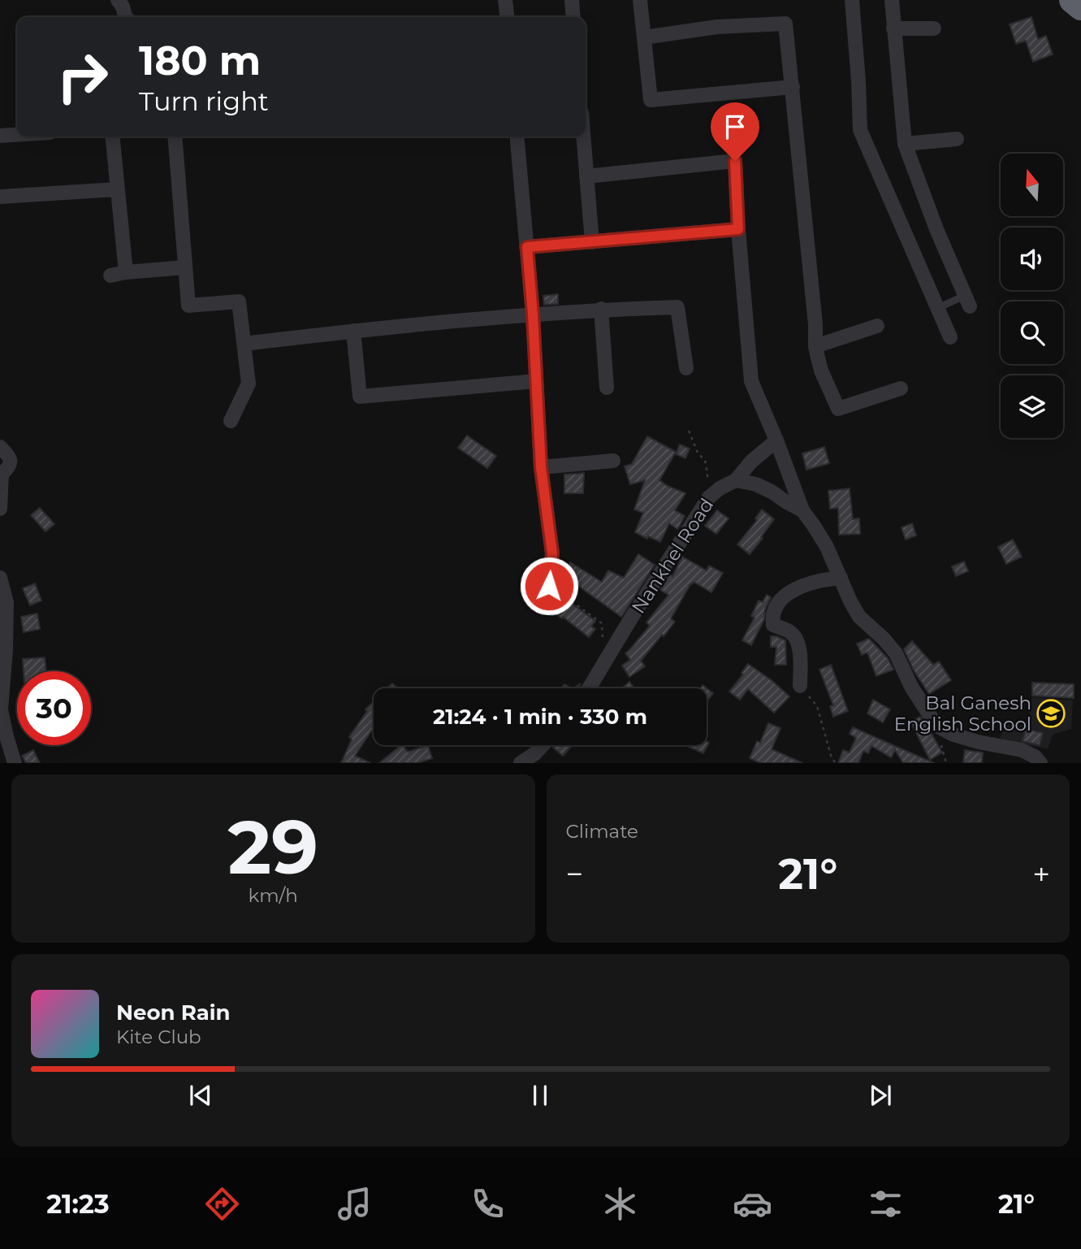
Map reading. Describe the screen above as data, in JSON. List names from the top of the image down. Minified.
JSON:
{"streets":{"street":["Nankhel Road"]},"places":{"school or university":["Bal Ganesh English School"]},"north":"top","page":{"turn":["180 m","Turn right"],"limit":"30","trip":"21:24 · 1 min · 330 m","tile":[["29","km/h"],"Climate"],"heat":["−","21°","+"],"song":["Neon Rain","Kite Club"],"tabs":["21:23","21°"]}}
